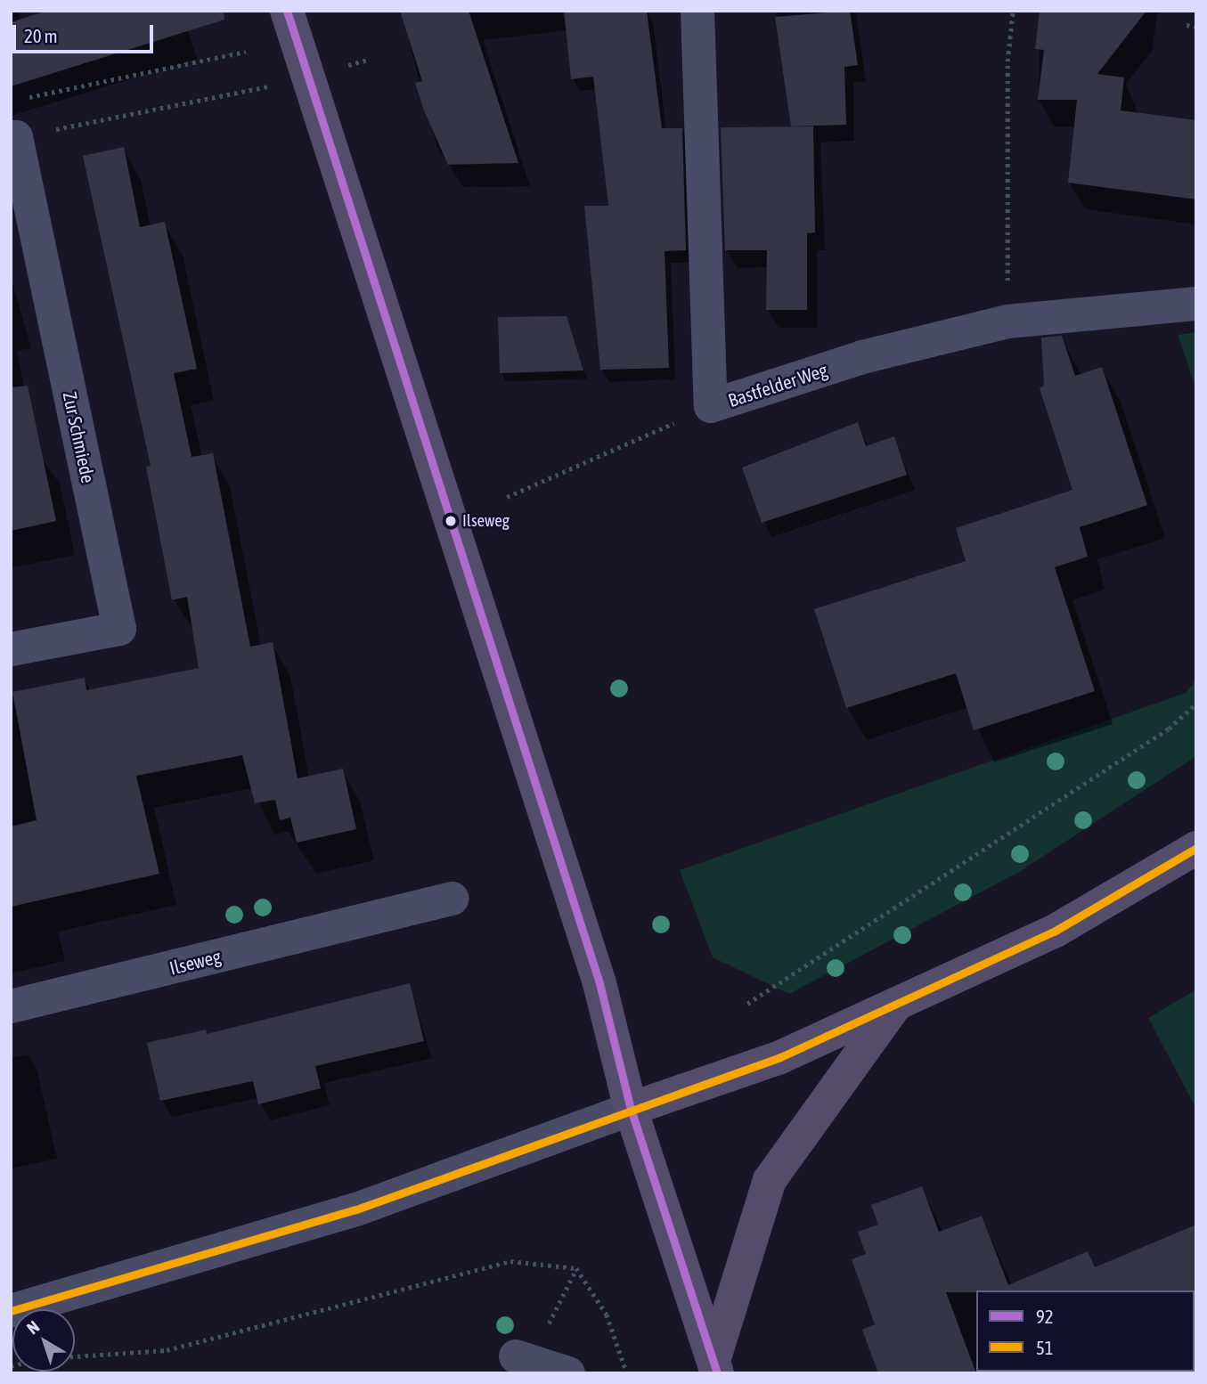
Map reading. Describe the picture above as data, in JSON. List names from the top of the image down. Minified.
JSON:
{"streets":{"street":["Bastfelder Weg","Zur Schmiede","Ilseweg"]},"places":["Ilseweg"],"lines":["transit line 92","transit line 51"],"legend":["92","51"],"scale_bar":"20 m","north":"top left"}
